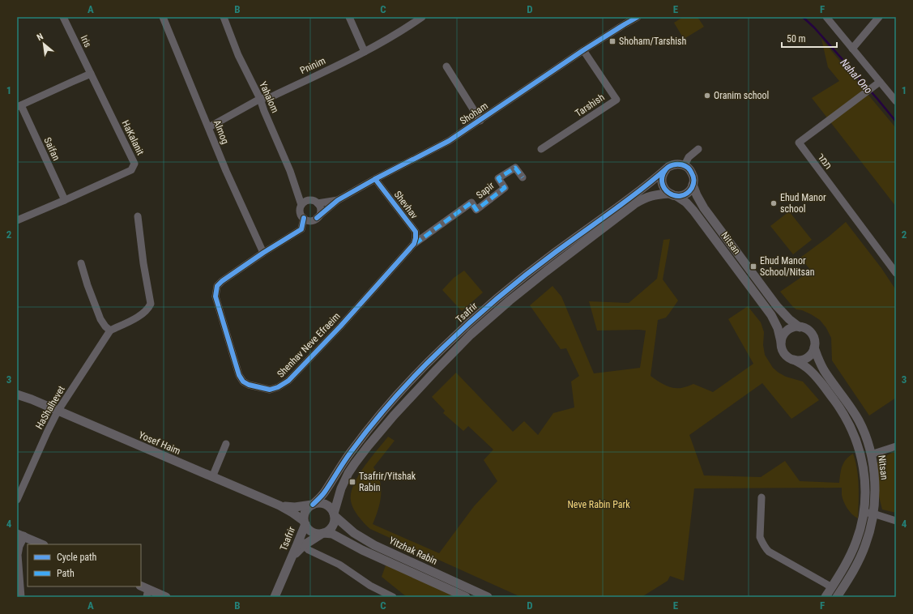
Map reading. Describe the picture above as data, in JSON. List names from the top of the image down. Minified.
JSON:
{"streets":{"street":["Iris","Pninim","Yahalom","Tarshish","Shoham","Almog","HaKalanit","Saifan","תמר","Sapir","Shevhav","Nitsan","Tsafrir","Shenhav Neve Efraeim","HaShalhevet","Yosef Haim","Yitzhak Rabin"]},"crossings":[["Iris","HaKalanit"],["Pninim","Yahalom"],["Pninim","Almog"],["Yahalom","Shoham"],["Yahalom","Shenhav Neve Efraeim"],["Tarshish","Shoham"],["Shoham","Shevhav"],["Shoham","Shenhav Neve Efraeim"],["Almog","Shenhav Neve Efraeim"],["HaKalanit","Saifan"],["Sapir","Shevhav"],["Sapir","Shenhav Neve Efraeim"],["Shevhav","Shenhav Neve Efraeim"],["Nitsan","Tsafrir"],["Tsafrir","Yosef Haim"],["Tsafrir","Yitzhak Rabin"],["HaShalhevet","Yosef Haim"],["Yosef Haim","Yitzhak Rabin"]],"water":["Nahal Ono"],"parks":["Neve Rabin Park"],"places":{"transit":["Shoham/Tarshish","Ehud Manor School/Nitsan","Tsafrir/Yitshak Rabin"],"other":["Oranim school","Ehud Manor school"]},"legend":["Cycle path","Path"],"scale_bar":"50 m","north":"top left","grid":{"columns":["A","B","C","D","E","F"],"rows":["1","2","3","4"]}}
